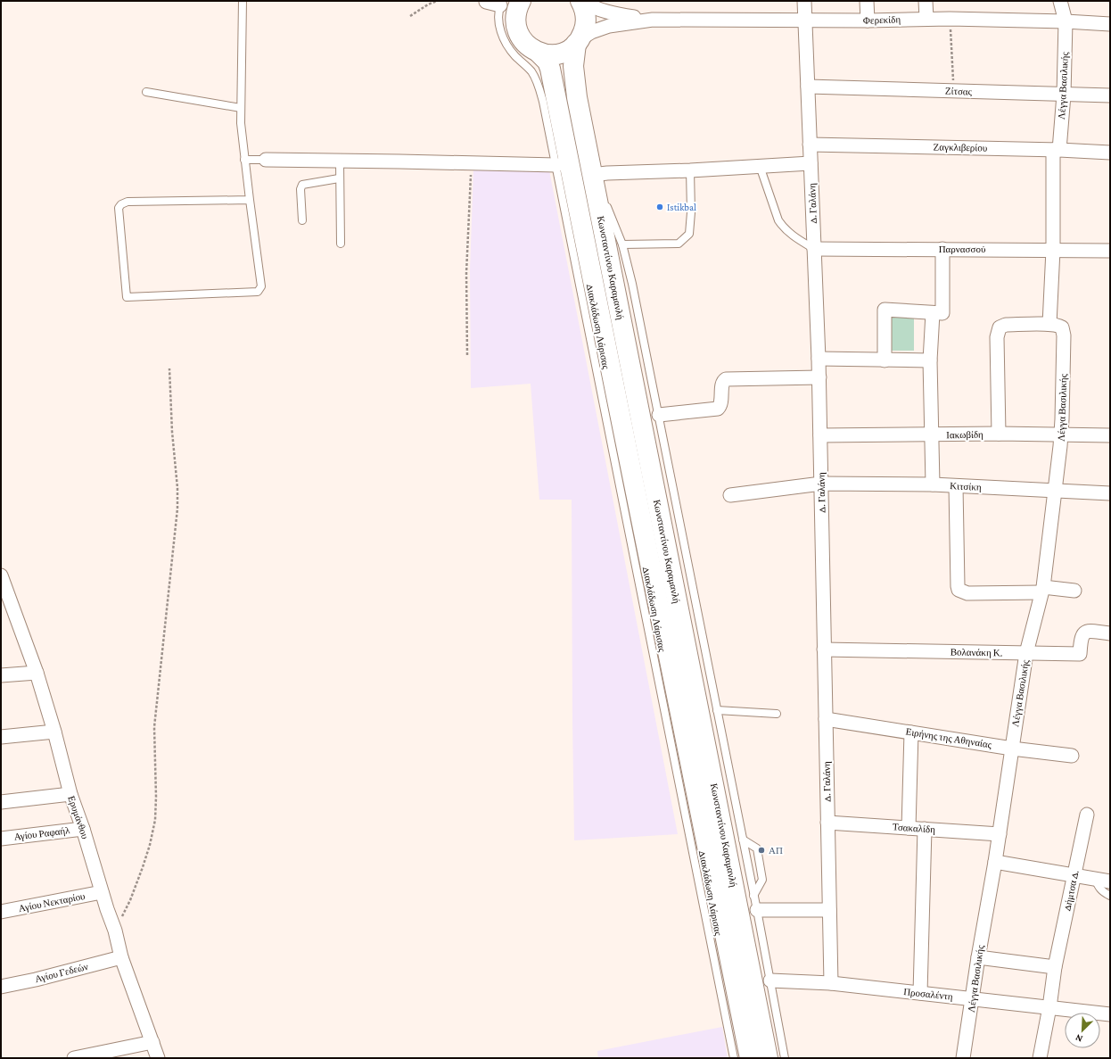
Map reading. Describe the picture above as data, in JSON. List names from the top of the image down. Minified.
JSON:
{"streets":{"main road":["Κωνσταντίνου Καραμανλή"],"street":["Φερεκίδη","Λέγγα Βασιλικής","Ζίτσας","Ζαγκλιβερίου","Δ. Γαλάνη","Παρνασσού","Ιακωβίδη","Κιτσίκη","Βολανάκη Κ.","Ειρήνης της Αθηναίας","Ερυμάνθου","Τσακαλίδη","Αγίου Ραφαήλ","Δήμτσα Δ.","Αγίου Νεκταρίου","Αγίου Γεδεών","Προσαλέντη"],"lane":["Διακλάδωση Λάρισας"]},"crossings":[["Φερεκίδη","Λέγγα Βασιλικής"],["Φερεκίδη","Δ. Γαλάνη"],["Φερεκίδη","Κωνσταντίνου Καραμανλή"],["Λέγγα Βασιλικής","Ζίτσας"],["Λέγγα Βασιλικής","Ζαγκλιβερίου"],["Λέγγα Βασιλικής","Παρνασσού"],["Λέγγα Βασιλικής","Ιακωβίδη"],["Λέγγα Βασιλικής","Κιτσίκη"],["Λέγγα Βασιλικής","Βολανάκη Κ."],["Λέγγα Βασιλικής","Ειρήνης της Αθηναίας"],["Λέγγα Βασιλικής","Τσακαλίδη"],["Λέγγα Βασιλικής","Προσαλέντη"],["Ζίτσας","Δ. Γαλάνη"],["Ζαγκλιβερίου","Δ. Γαλάνη"],["Δ. Γαλάνη","Παρνασσού"],["Δ. Γαλάνη","Ιακωβίδη"],["Δ. Γαλάνη","Κιτσίκη"],["Δ. Γαλάνη","Βολανάκη Κ."],["Δ. Γαλάνη","Ειρήνης της Αθηναίας"],["Δ. Γαλάνη","Τσακαλίδη"],["Δ. Γαλάνη","Προσαλέντη"],["Ερυμάνθου","Αγίου Ραφαήλ"],["Ερυμάνθου","Αγίου Νεκταρίου"],["Ερυμάνθου","Αγίου Γεδεών"],["Δήμτσα Δ.","Προσαλέντη"]],"places":["Istikbal","ΑΠ"],"north":"bottom left"}
